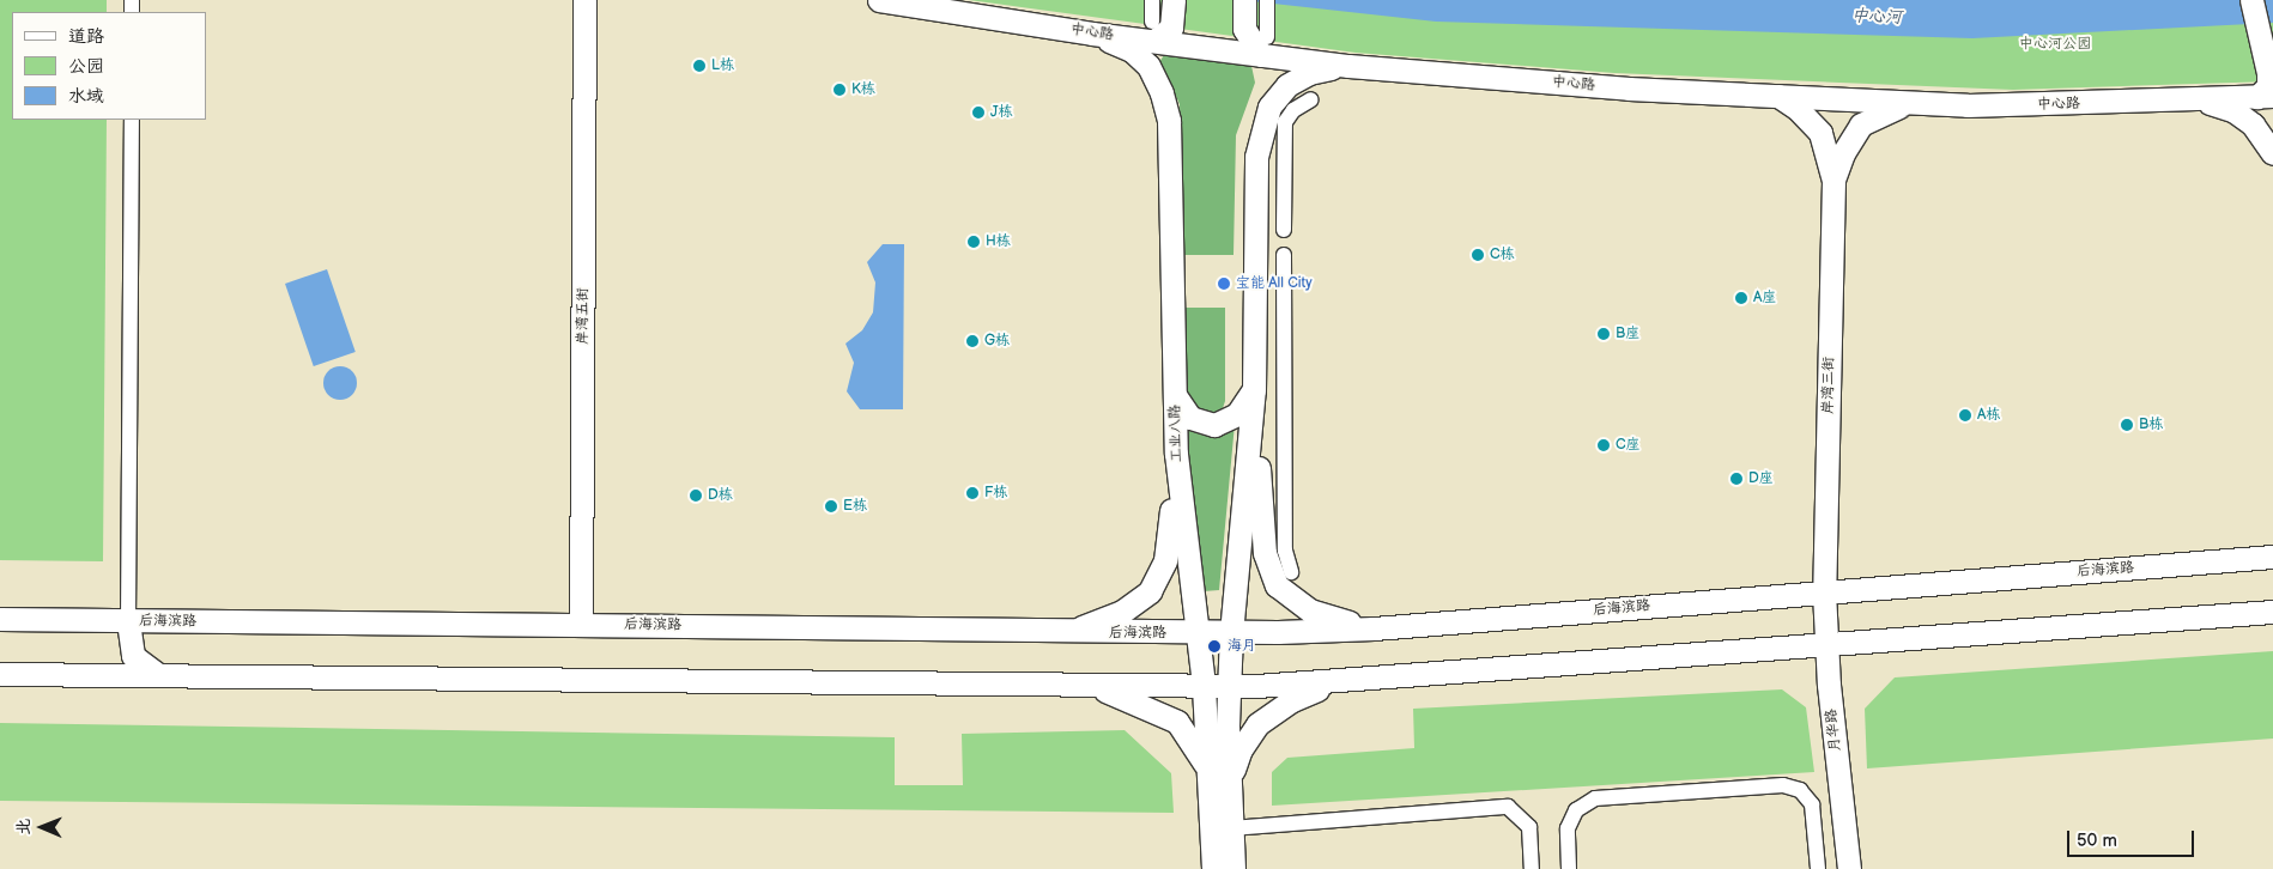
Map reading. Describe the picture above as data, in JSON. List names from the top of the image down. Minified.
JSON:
{"streets":{"main road":["中心路","岸湾五街","岸湾三街","工业八路","后海滨路","月华路"]},"crossings":[["中心路","工业八路"],["岸湾五街","后海滨路"],["岸湾三街","后海滨路"],["岸湾三街","月华路"],["工业八路","后海滨路"],["后海滨路","月华路"]],"water":["中心河"],"parks":["中心河公园"],"places":["L栋","K栋","J栋","H栋","C栋","宝能 All City","A座","B座","G栋","A栋","B栋","C座","D座","F栋","D栋","E栋","海月"],"legend":["道路","公园","水域"],"scale_bar":"50 m","north":"left"}
